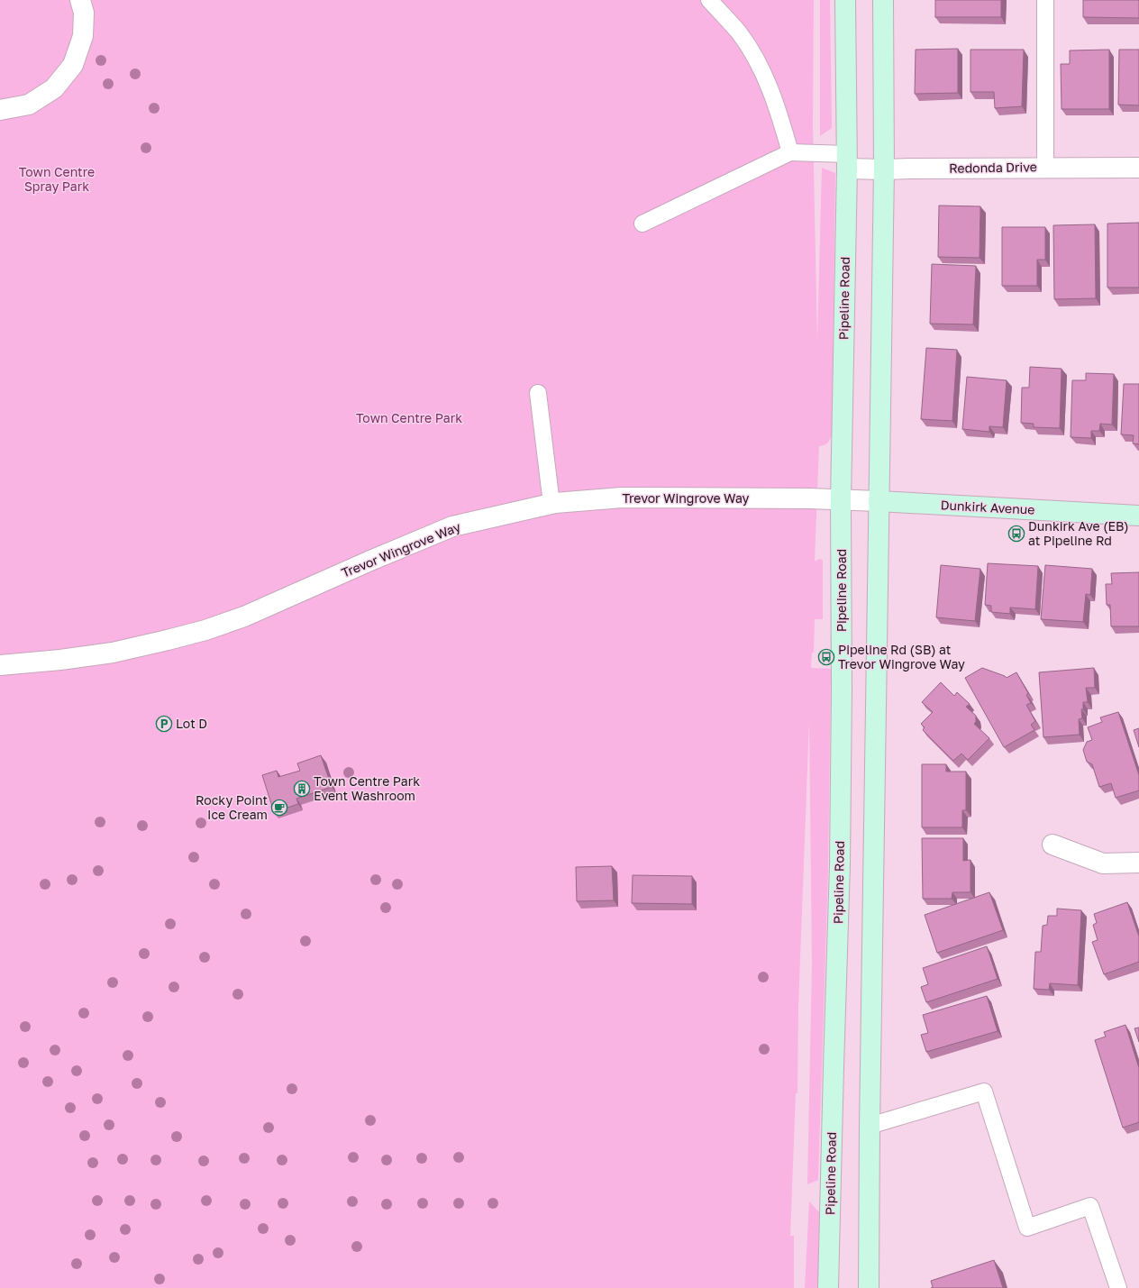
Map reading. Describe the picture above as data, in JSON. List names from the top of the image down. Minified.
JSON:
{"streets":{"main road":["Pipeline Road","Dunkirk Avenue"],"street":["Redonda Drive","Trevor Wingrove Way"]},"crossings":[["Redonda Drive","Pipeline Road"],["Pipeline Road","Trevor Wingrove Way"],["Trevor Wingrove Way","Dunkirk Avenue"]],"parks":["Town Centre Spray Park","Town Centre Park"],"places":{"bus stop":["Dunkirk Ave (EB) at Pipeline Rd","Pipeline Rd (SB) at Trevor Wingrove Way"],"parking":["Lot D"],"building":["Town Centre Park Event Washroom"],"cafe":["Rocky Point Ice Cream"]}}
